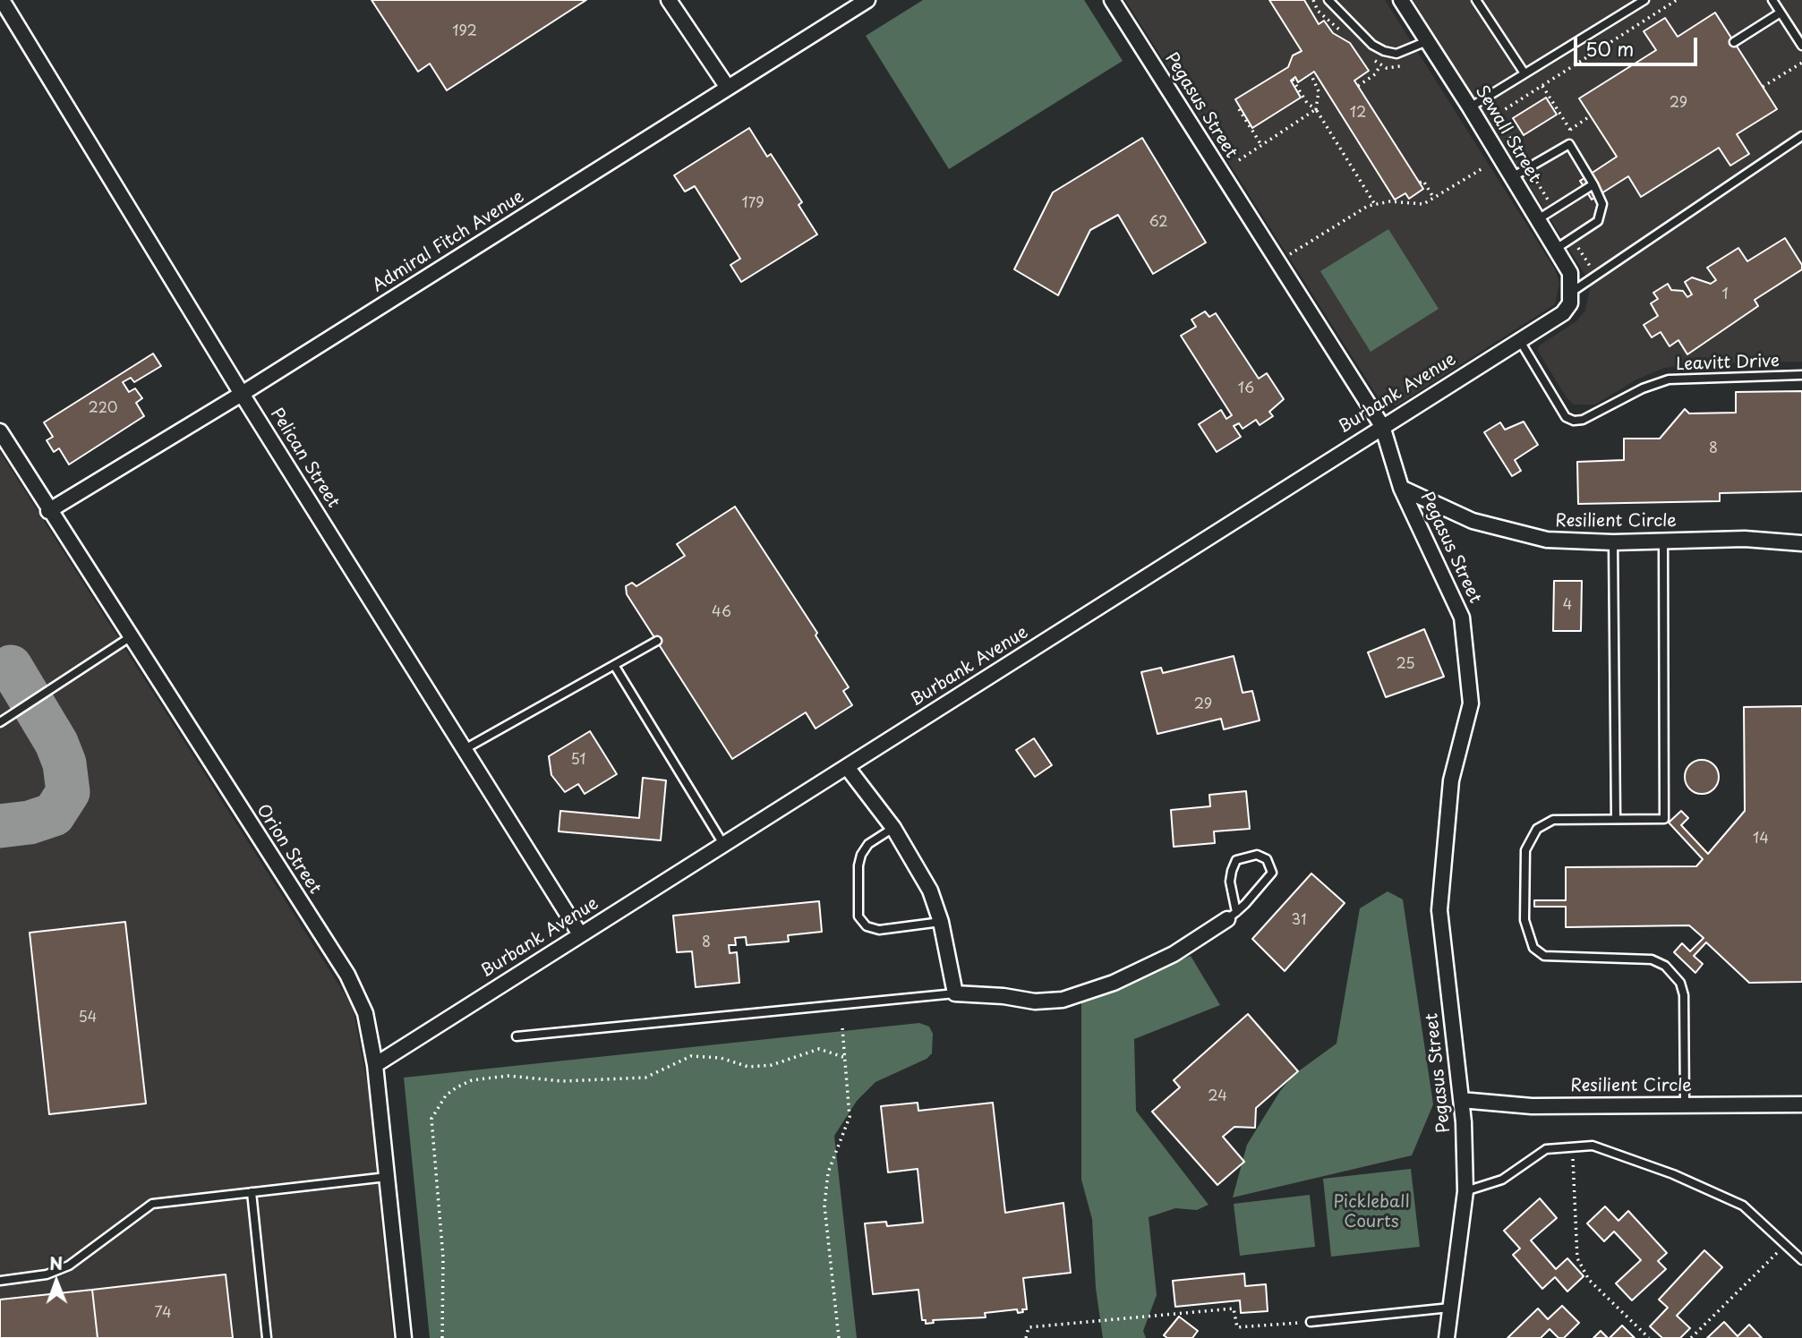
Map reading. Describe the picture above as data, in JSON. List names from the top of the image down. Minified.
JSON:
{"streets":{"street":["Pegasus Street","Sewall Street","Admiral Fitch Avenue","Burbank Avenue","Pelican Street","Resilient Circle","Orion Street"],"lane":["Leavitt Drive"]},"crossings":[["Pegasus Street","Burbank Avenue"],["Pegasus Street","Resilient Circle"],["Sewall Street","Burbank Avenue"],["Admiral Fitch Avenue","Pelican Street"],["Admiral Fitch Avenue","Orion Street"],["Leavitt Drive","Burbank Avenue"],["Burbank Avenue","Pelican Street"],["Burbank Avenue","Orion Street"]],"parks":["Pickleball Courts"],"house_numbers":["192","29","12","179","62","1","16","220","8","4","46","25","29","51","14","31","8","54","24","74"],"scale_bar":"50 m","north":"top"}
